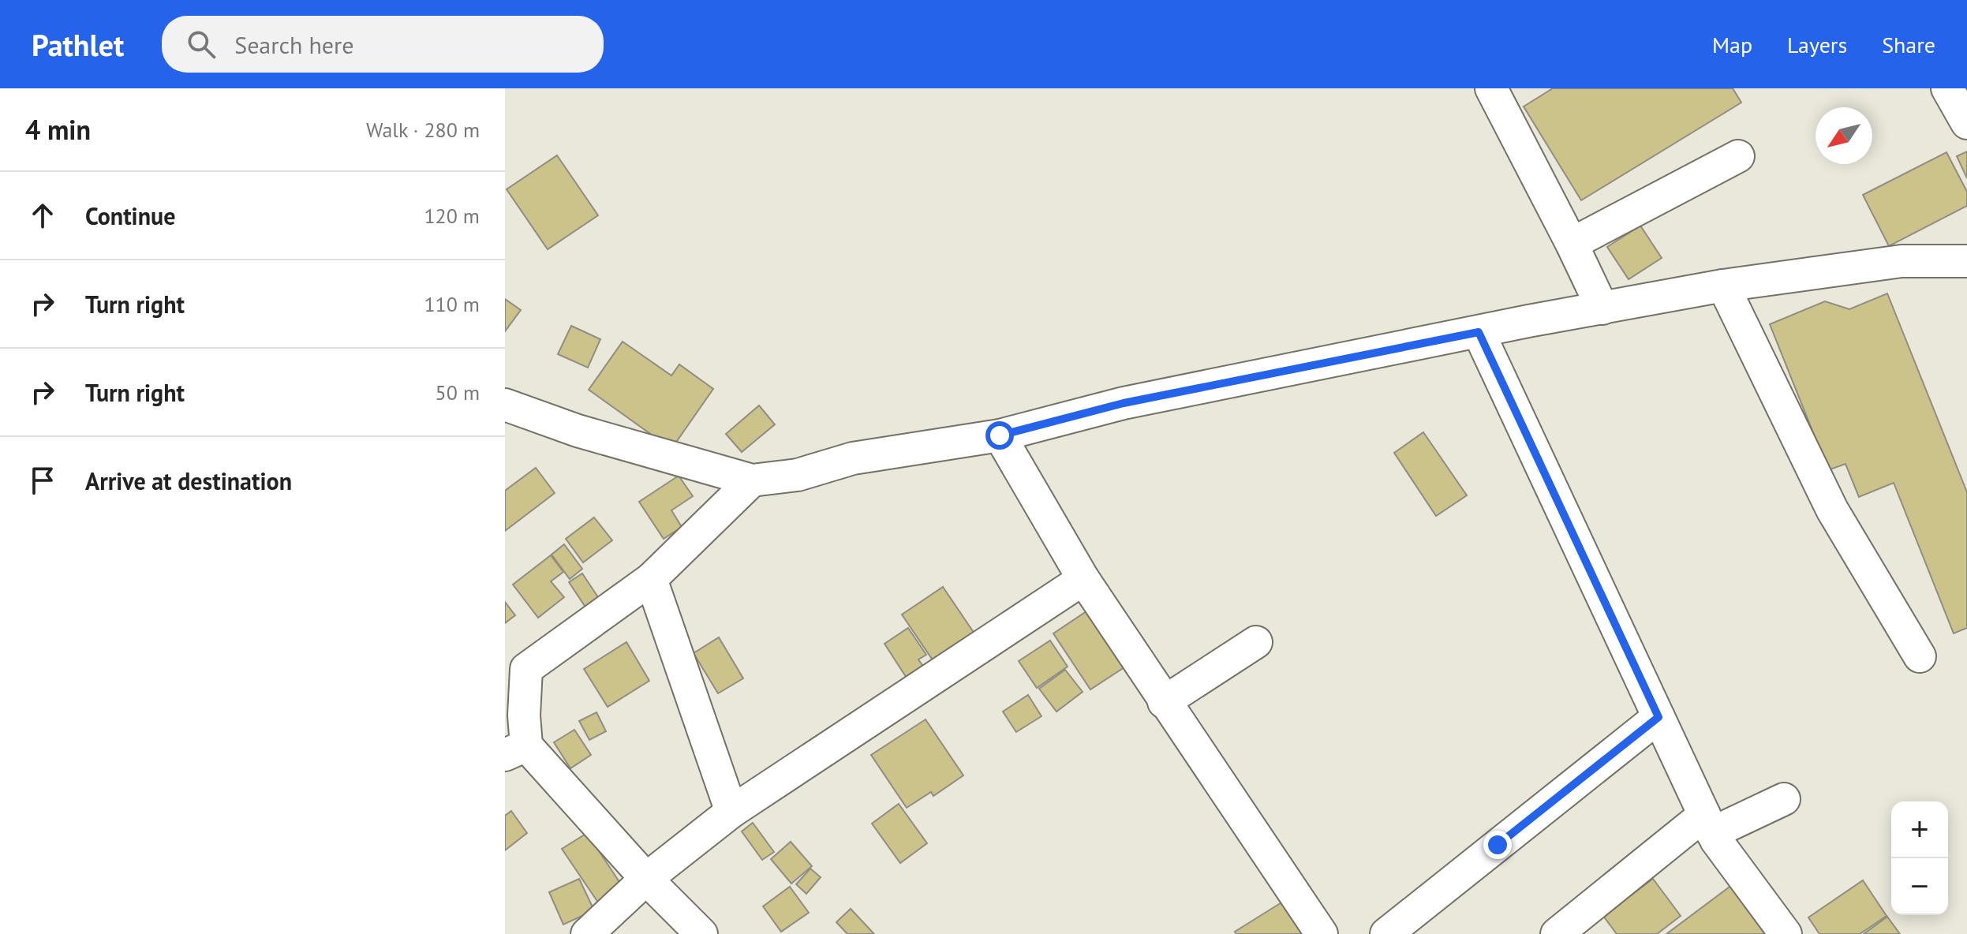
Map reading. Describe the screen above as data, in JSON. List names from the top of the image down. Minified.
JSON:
{"north":"bottom left","page":{"header":"Pathlet","search":"Search here","nav":["Map","Layers","Share"],"heading":["4 min","Walk · 280 m"],"list":[["Continue","120 m"],["Turn right","110 m"],["Turn right","50 m"],"Arrive at destination"],"map_buttons":["+","−"]}}
